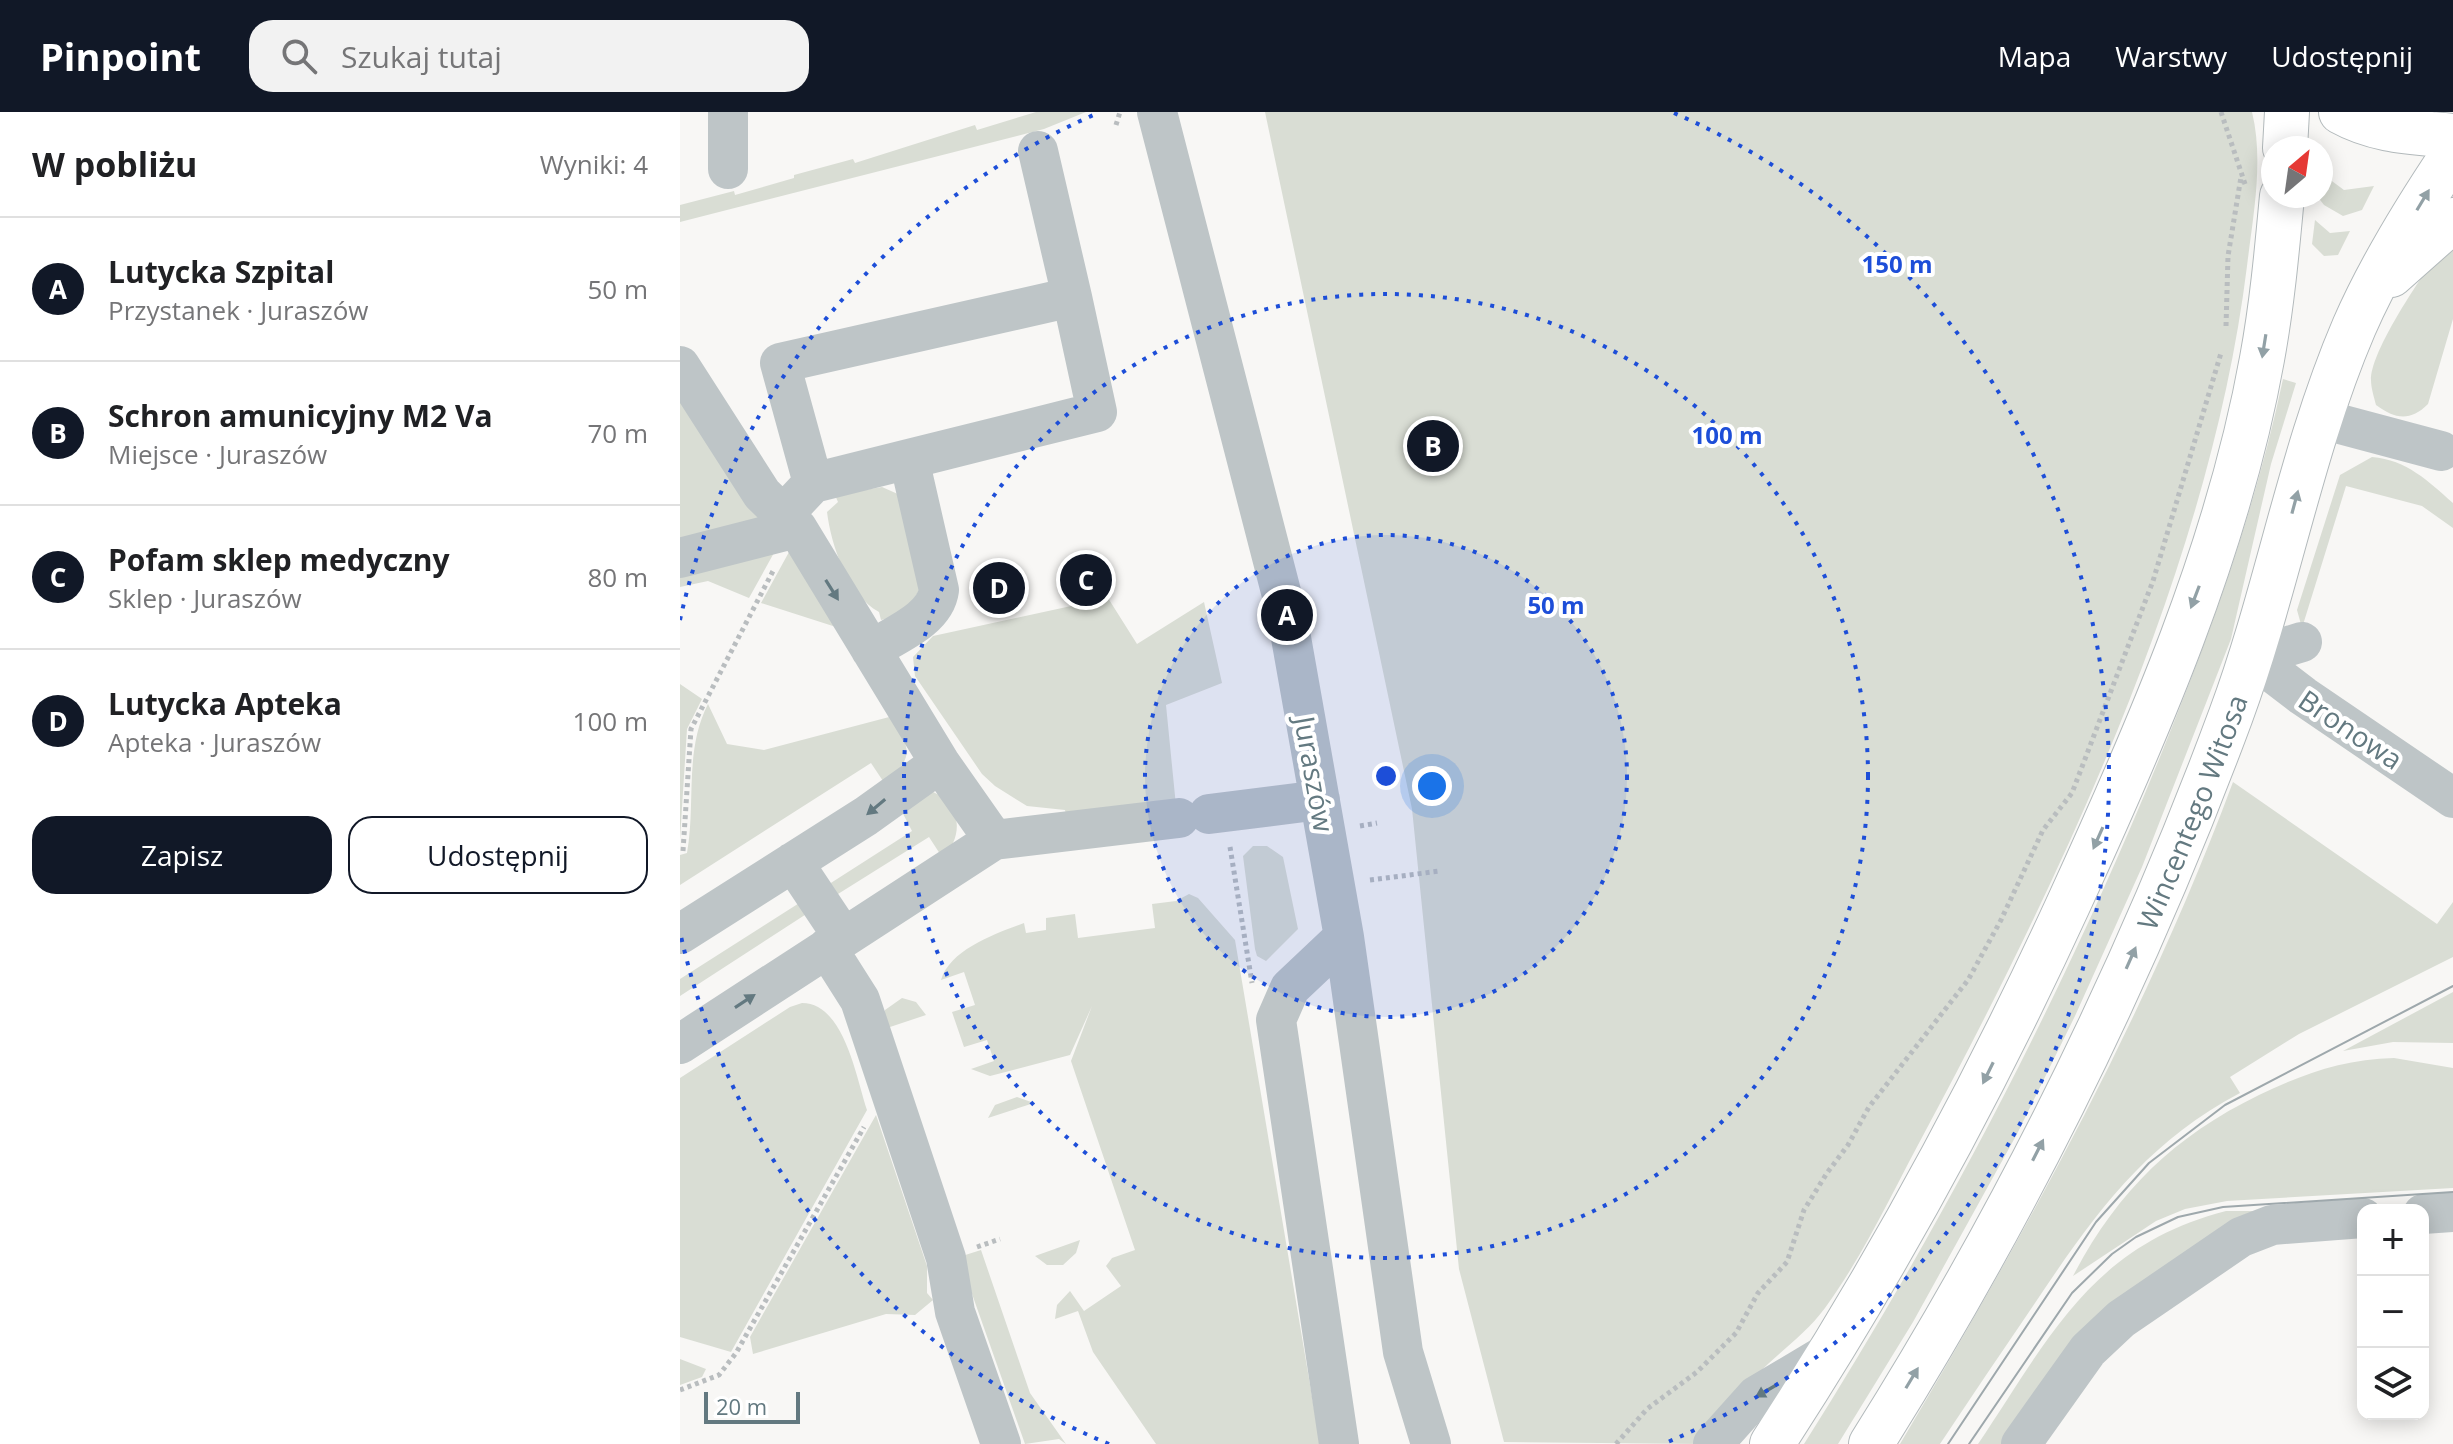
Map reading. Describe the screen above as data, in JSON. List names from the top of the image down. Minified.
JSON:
{"streets":{"main road":["Wincentego Witosa"],"street":["Bronowa","Juraszów"]},"crossings":[["Bronowa","Wincentego Witosa"]],"scale_bar":"20 m","north":"top right","page":{"header":"Pinpoint","search":"Szukaj tutaj","nav":["Mapa","Warstwy","Udostępnij"],"heading":["W pobliżu","Wyniki: 4"],"list":[{"mark":"A","name":"Lutycka Szpital","note":"Przystanek · Juraszów","value":"50 m"},{"mark":"B","name":"Schron amunicyjny M2 Va","note":"Miejsce · Juraszów","value":"70 m"},{"mark":"C","name":"Pofam sklep medyczny","note":"Sklep · Juraszów","value":"80 m"},{"mark":"D","name":"Lutycka Apteka","note":"Apteka · Juraszów","value":"100 m"}],"pins":["B","C","D","A"],"buttons":["Zapisz","Udostępnij"],"map_buttons":["+","−"],"scale":"20 m"},"rings":["150 m","100 m","50 m"]}
